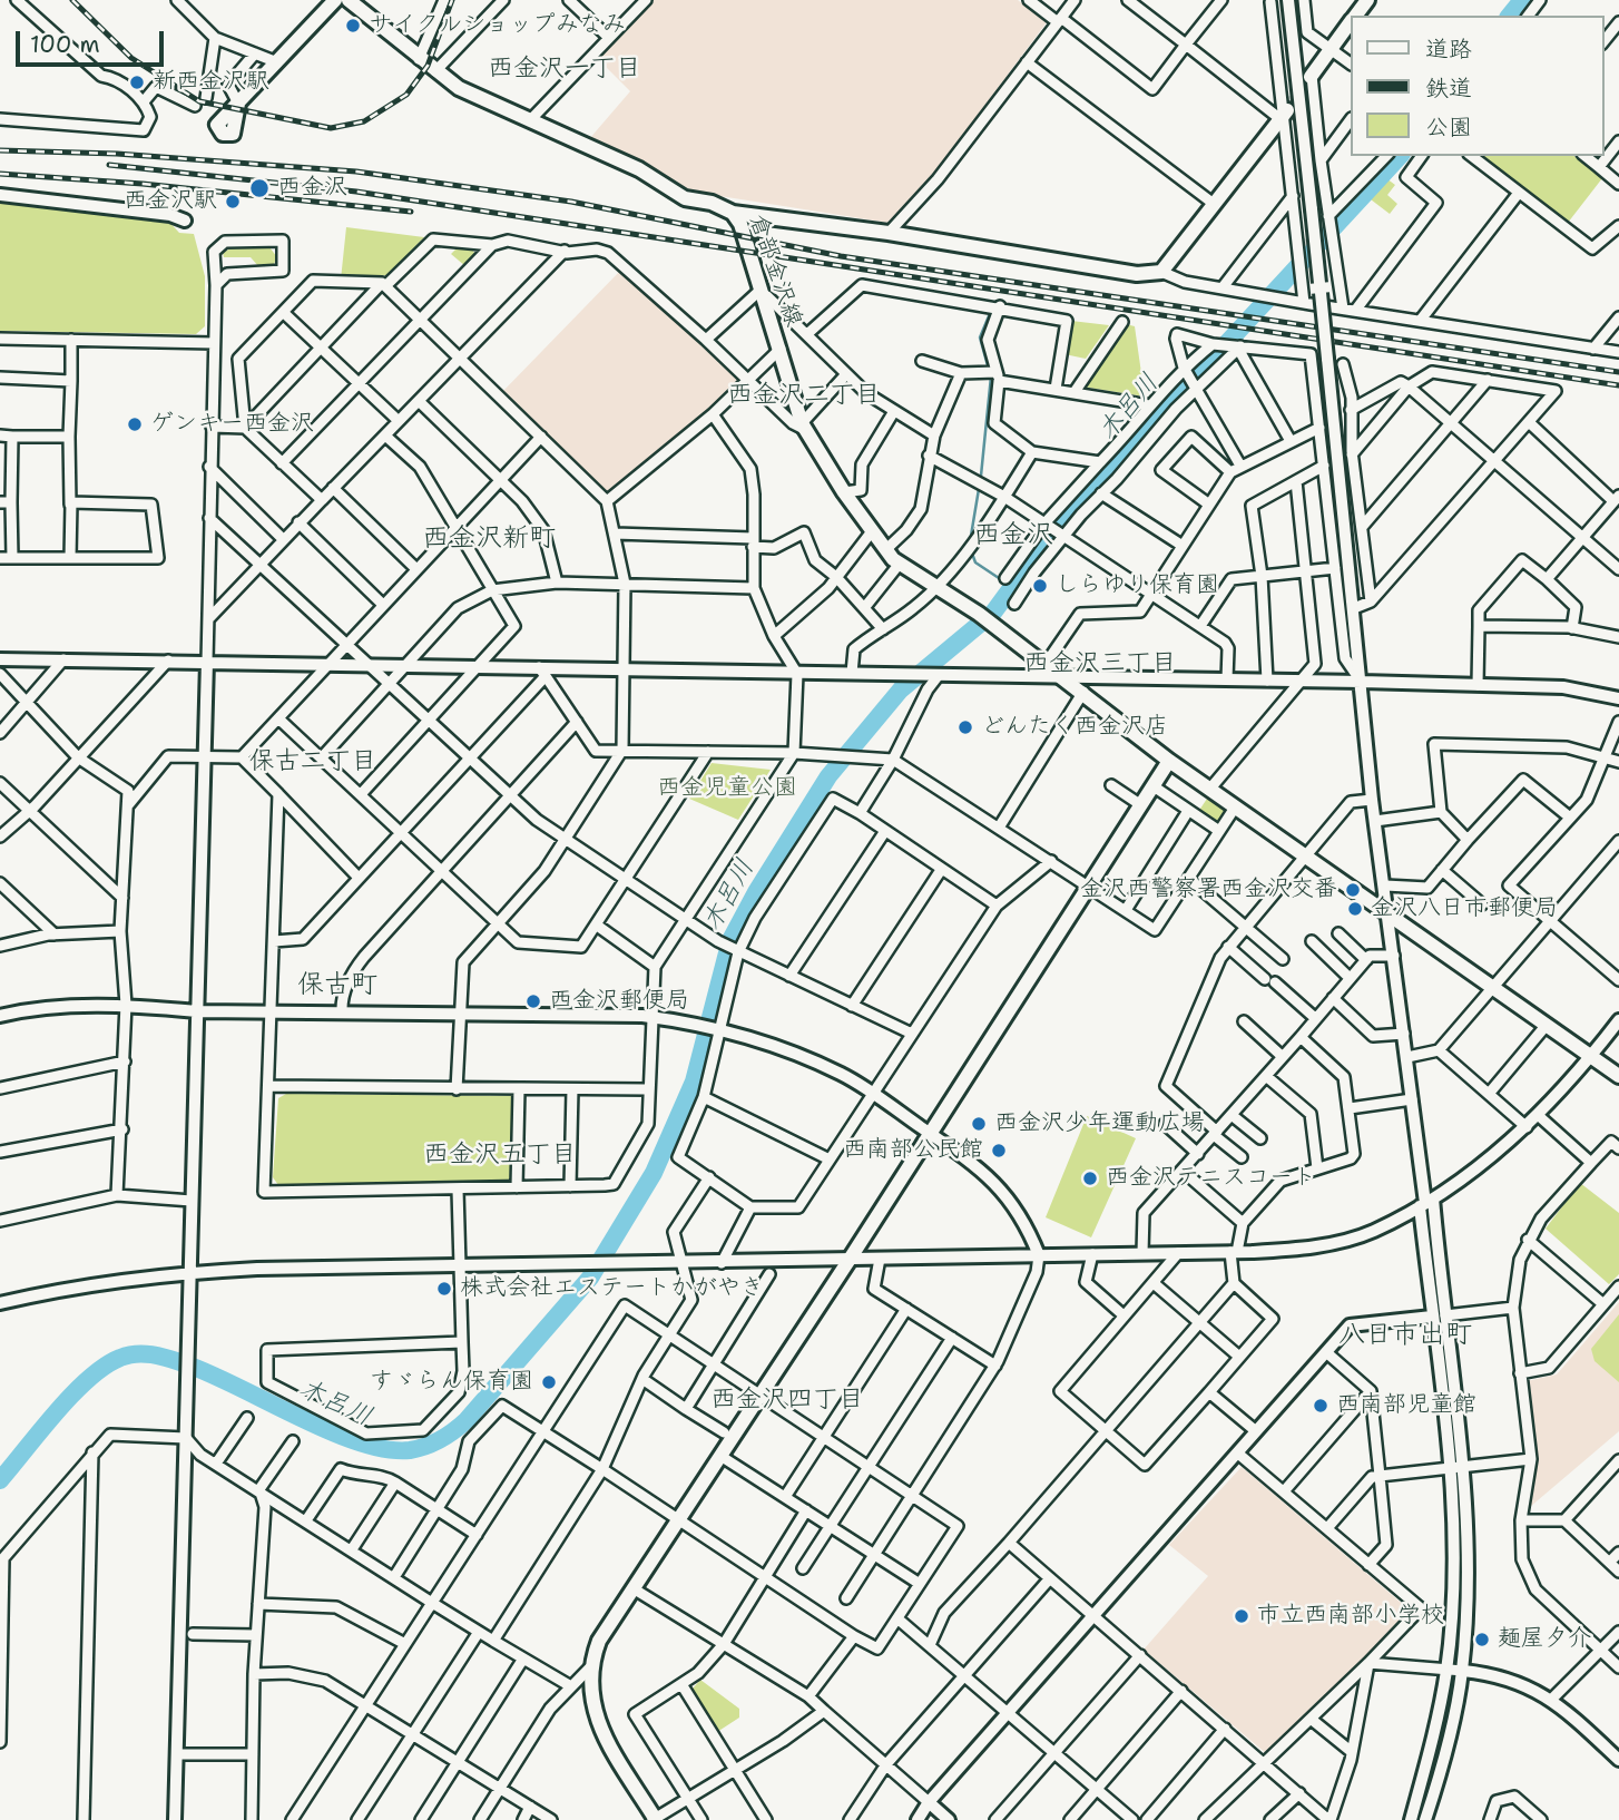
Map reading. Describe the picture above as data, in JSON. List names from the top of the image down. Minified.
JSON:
{"streets":{"main road":["倉部金沢線"]},"districts":["西金沢一丁目","西金沢二丁目","西金沢","西金沢新町","西金沢三丁目","保古二丁目","保古町","西金沢五丁目","八日市出町","西金沢四丁目"],"water":["木呂川"],"parks":["西金児童公園"],"places":["サイクルショップみなみ","新西金沢駅","西金沢","西金沢駅","ゲンキー西金沢","しらゆり保育園","どんたく西金沢店","金沢西警察署西金沢交番","金沢八日市郵便局","西金沢郵便局","西金沢少年運動広場","西南部公民館","西金沢テニスコート","株式会社エステートかがやき","すゞらん保育園","西南部児童館","市立西南部小学校","麺屋夕介"],"legend":["道路","鉄道","公園"],"scale_bar":"100 m"}
